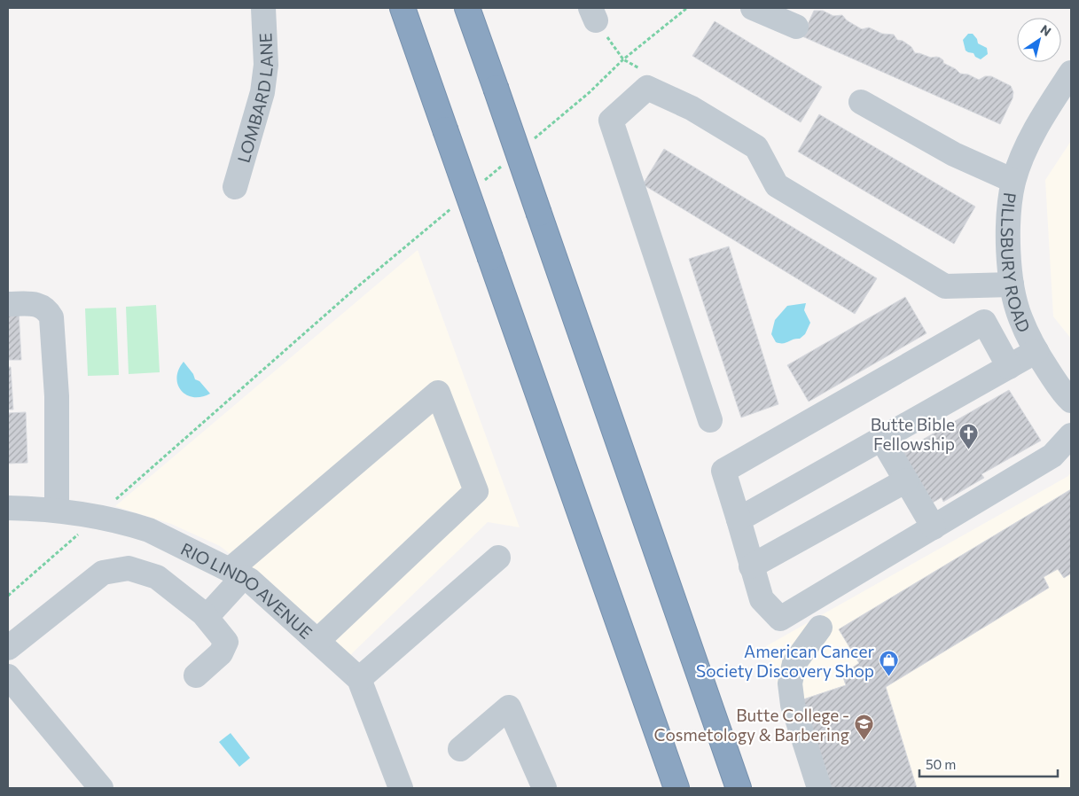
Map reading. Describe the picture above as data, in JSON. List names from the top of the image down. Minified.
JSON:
{"streets":{"street":["LOMBARD LANE","PILLSBURY ROAD","RIO LINDO AVENUE"]},"places":{"church":["Butte Bible Fellowship"],"shop":["American Cancer Society Discovery Shop"],"school or university":["Butte College - Cosmetology & Barbering"]},"scale_bar":"50 m","north":"top right"}
